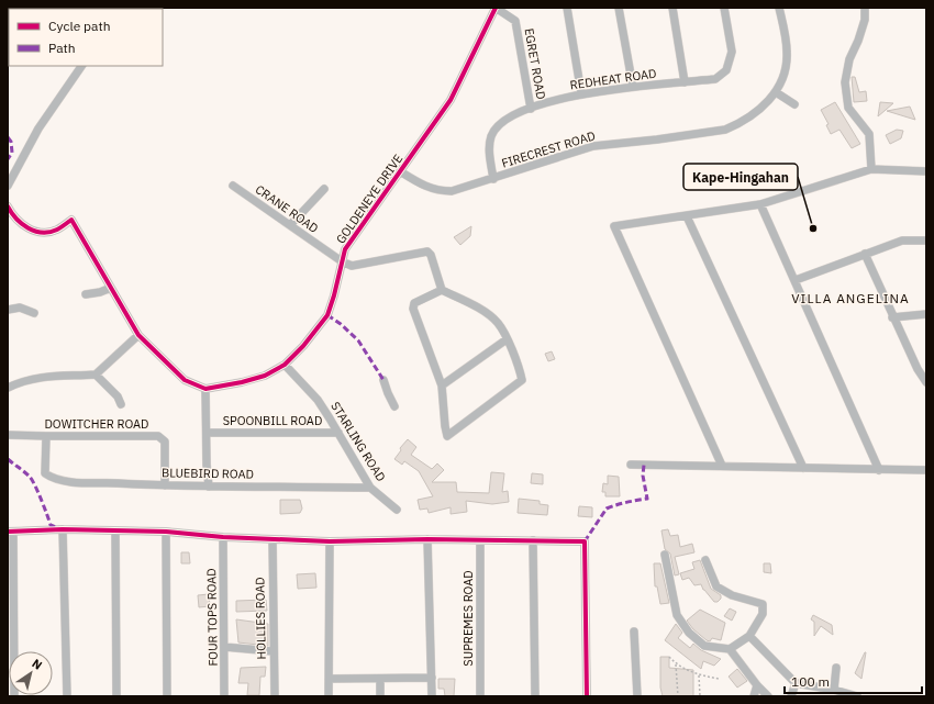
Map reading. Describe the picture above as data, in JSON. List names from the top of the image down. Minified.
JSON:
{"streets":{"street":["EGRET ROAD","REDHEAT ROAD","FIRECREST ROAD","GOLDENEYE DRIVE","CRANE ROAD","SPOONBILL ROAD","DOWITCHER ROAD","STARLING ROAD","BLUEBIRD ROAD","FOUR TOPS ROAD","HOLLIES ROAD","SUPREMES ROAD"]},"crossings":[["EGRET ROAD","REDHEAT ROAD"],["EGRET ROAD","GOLDENEYE DRIVE"],["REDHEAT ROAD","FIRECREST ROAD"],["FIRECREST ROAD","GOLDENEYE DRIVE"],["GOLDENEYE DRIVE","CRANE ROAD"],["GOLDENEYE DRIVE","STARLING ROAD"],["SPOONBILL ROAD","STARLING ROAD"],["DOWITCHER ROAD","BLUEBIRD ROAD"],["STARLING ROAD","BLUEBIRD ROAD"]],"districts":["VILLA ANGELINA"],"places":["Kape-Hingahan"],"legend":["Cycle path","Path"],"scale_bar":"100 m","north":"top right"}
